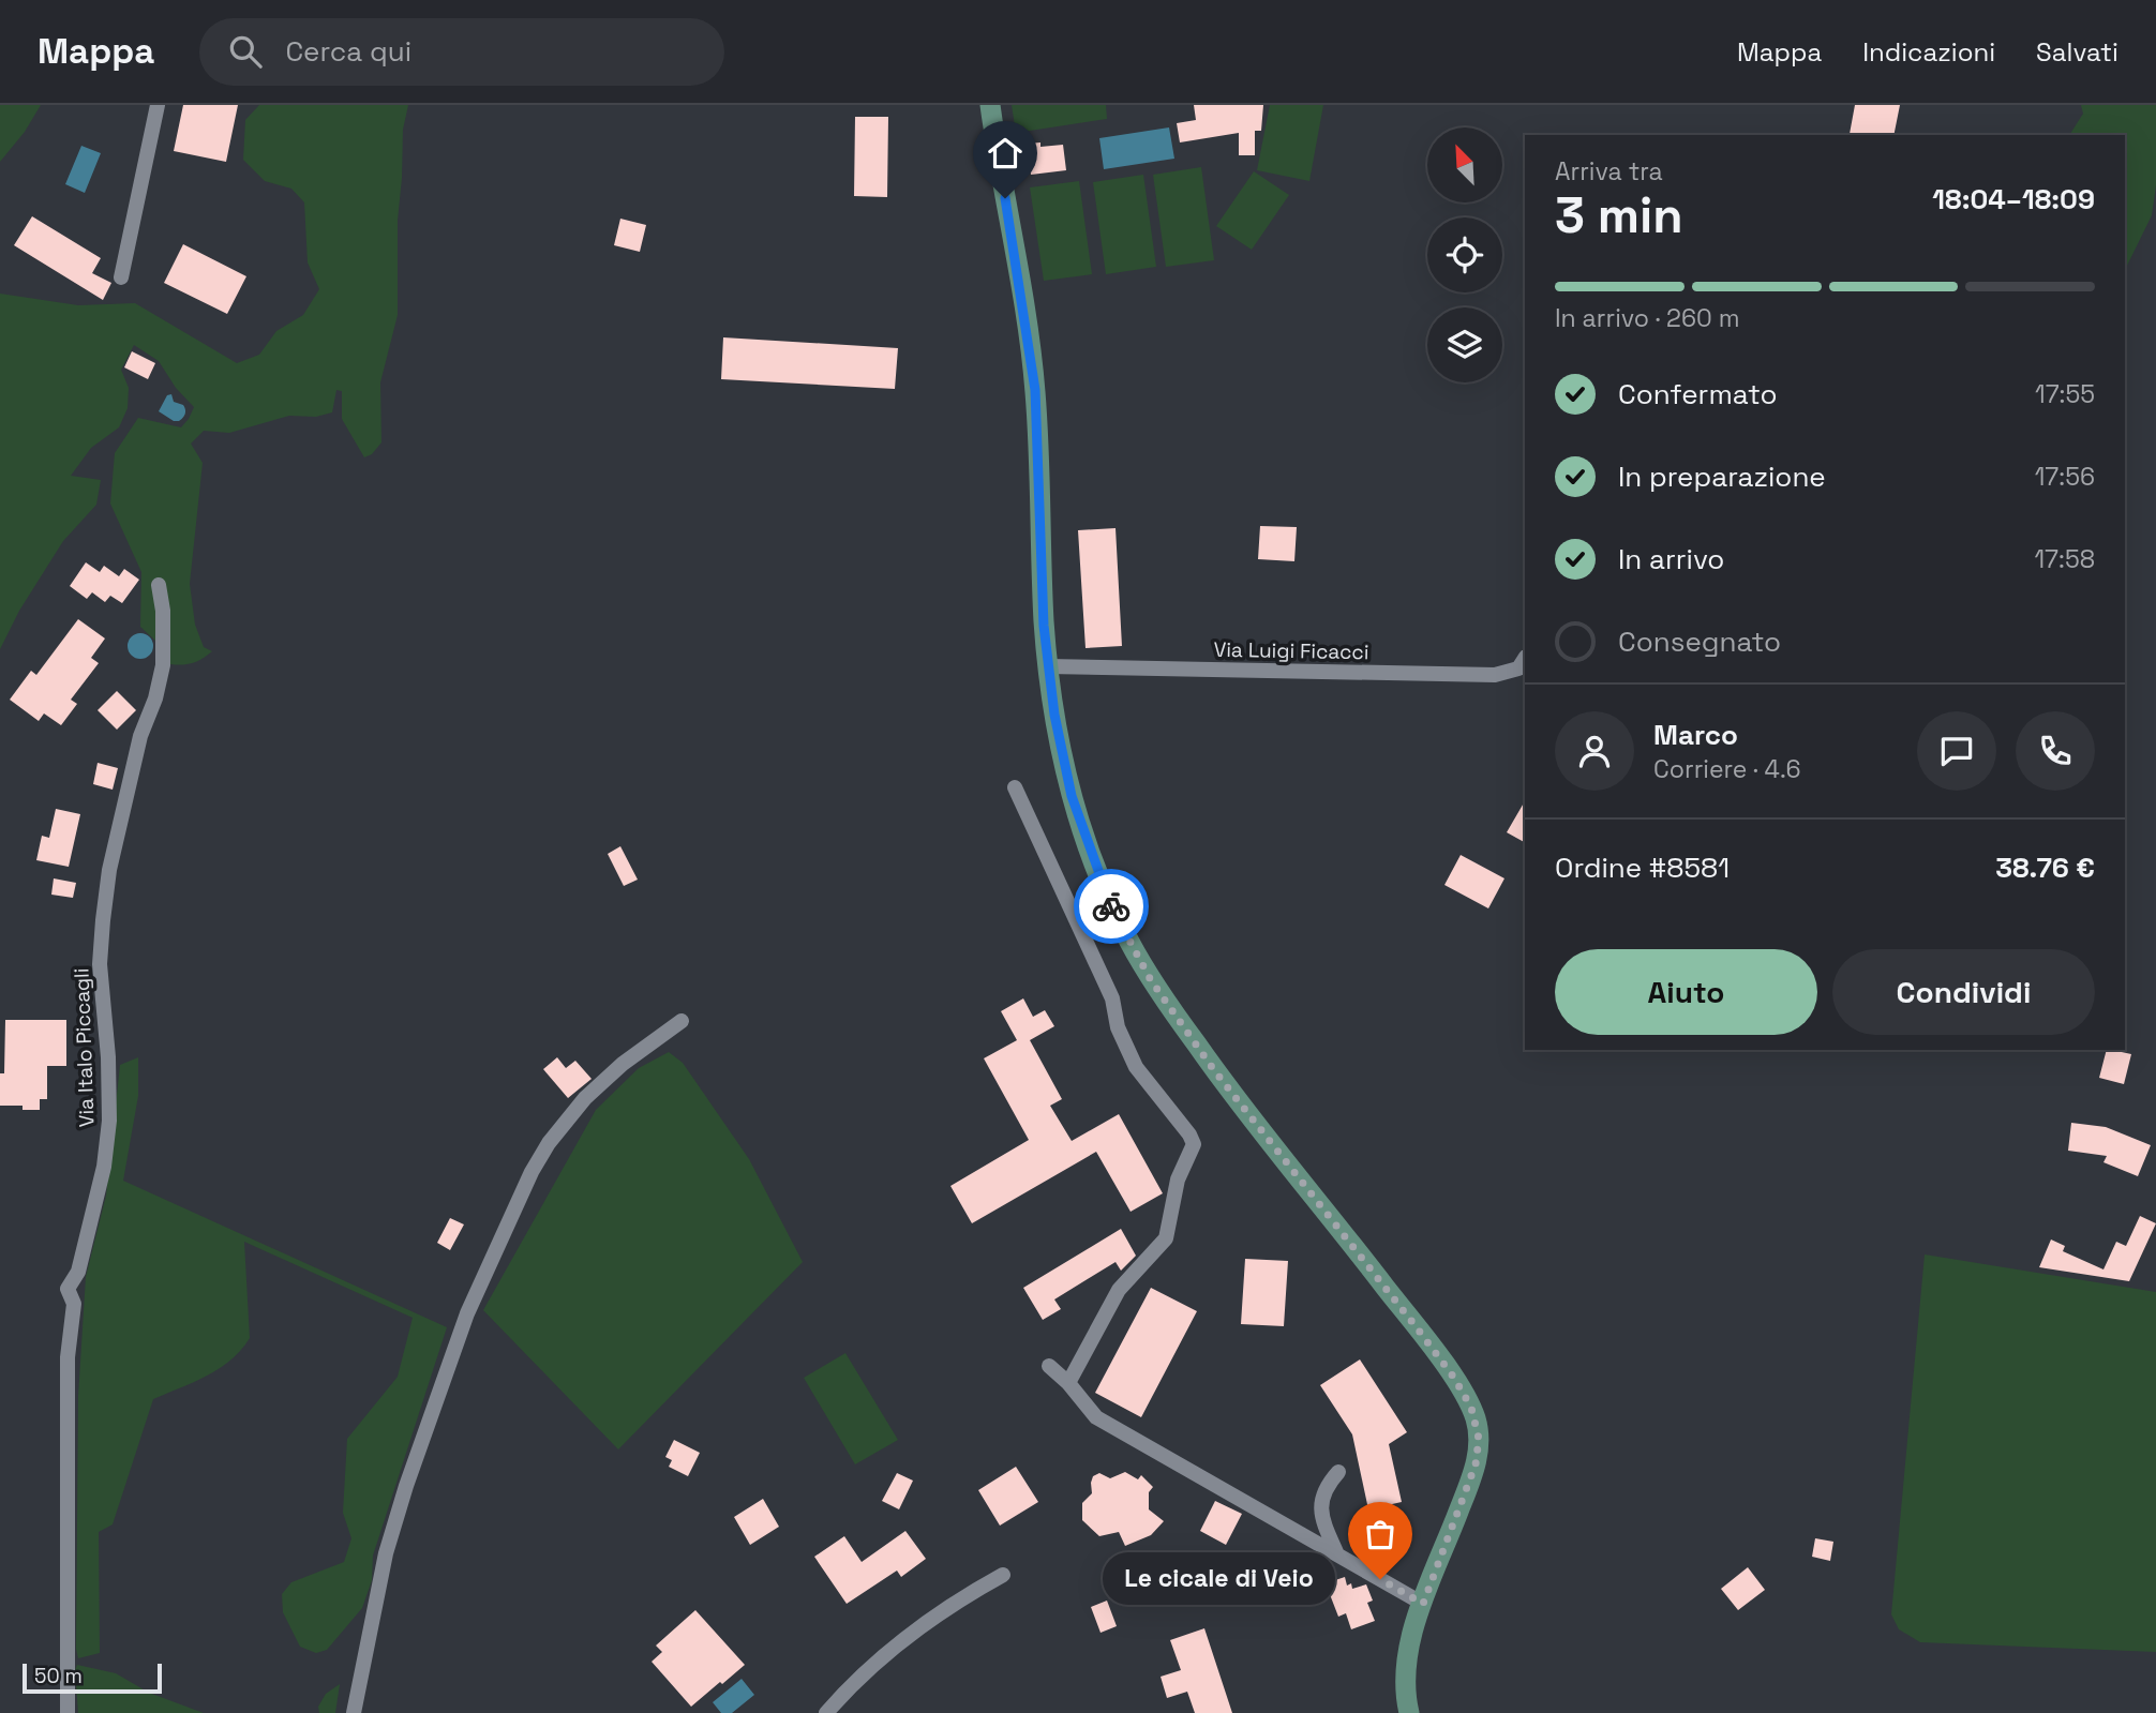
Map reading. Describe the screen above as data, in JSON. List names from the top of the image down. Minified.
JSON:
{"streets":{"street":["Via Luigi Ficacci","Via Italo Piccagli"]},"places":["Le cicale di Veio"],"scale_bar":"50 m","north":"top left","page":{"header":"Mappa","search":"Cerca qui","nav":["Mappa","Indicazioni","Salvati"],"heading":["3 min","Arriva tra","18:04–18:09"],"panel":["Marco","Corriere · 4.6","Ordine #8581","38.76 €"],"bar":"In arrivo · 260 m","list":[["Confermato","17:55"],["In preparazione","17:56"],["In arrivo","17:58"],"Consegnato"],"buttons":["Aiuto","Condividi"],"bubble":"Le cicale di Veio","scale":"50 m"}}
